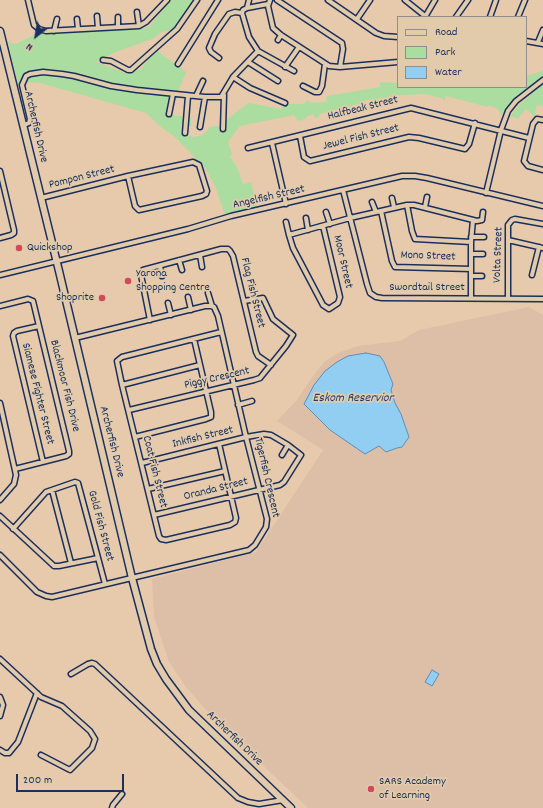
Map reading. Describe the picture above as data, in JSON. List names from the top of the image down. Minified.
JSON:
{"streets":{"street":["Halfbeak Street","Archerfish Drive","Jewel Fish Street","Pompon Street","Angelfish Street","Volta Street","Mono Street","Moor Street","Swordtail Street","Flag Fish Street","Piggy Crescent","Blackmoor Fish Drive","Siamese Fighter Street","Inkfish Street","Coat Fish Street","Tigerfish Crescent","Oranda Street","Gold Fish Street"]},"crossings":[["Halfbeak Street","Jewel Fish Street"],["Archerfish Drive","Pompon Street"],["Archerfish Drive","Angelfish Street"],["Archerfish Drive","Tigerfish Crescent"],["Angelfish Street","Swordtail Street"],["Volta Street","Swordtail Street"],["Mono Street","Moor Street"],["Moor Street","Swordtail Street"],["Flag Fish Street","Piggy Crescent"],["Piggy Crescent","Coat Fish Street"],["Piggy Crescent","Tigerfish Crescent"],["Blackmoor Fish Drive","Siamese Fighter Street"],["Inkfish Street","Coat Fish Street"],["Inkfish Street","Tigerfish Crescent"],["Inkfish Street","Oranda Street"],["Coat Fish Street","Tigerfish Crescent"],["Coat Fish Street","Oranda Street"],["Tigerfish Crescent","Oranda Street"],["Tigerfish Crescent","Gold Fish Street"]],"water":["Eskom Reservior"],"places":["Quickshop","Yarona Shopping Centre","Shoprite","SARS Academy of Learning"],"legend":["Road","Park","Water"],"scale_bar":"200 m","north":"bottom left"}
